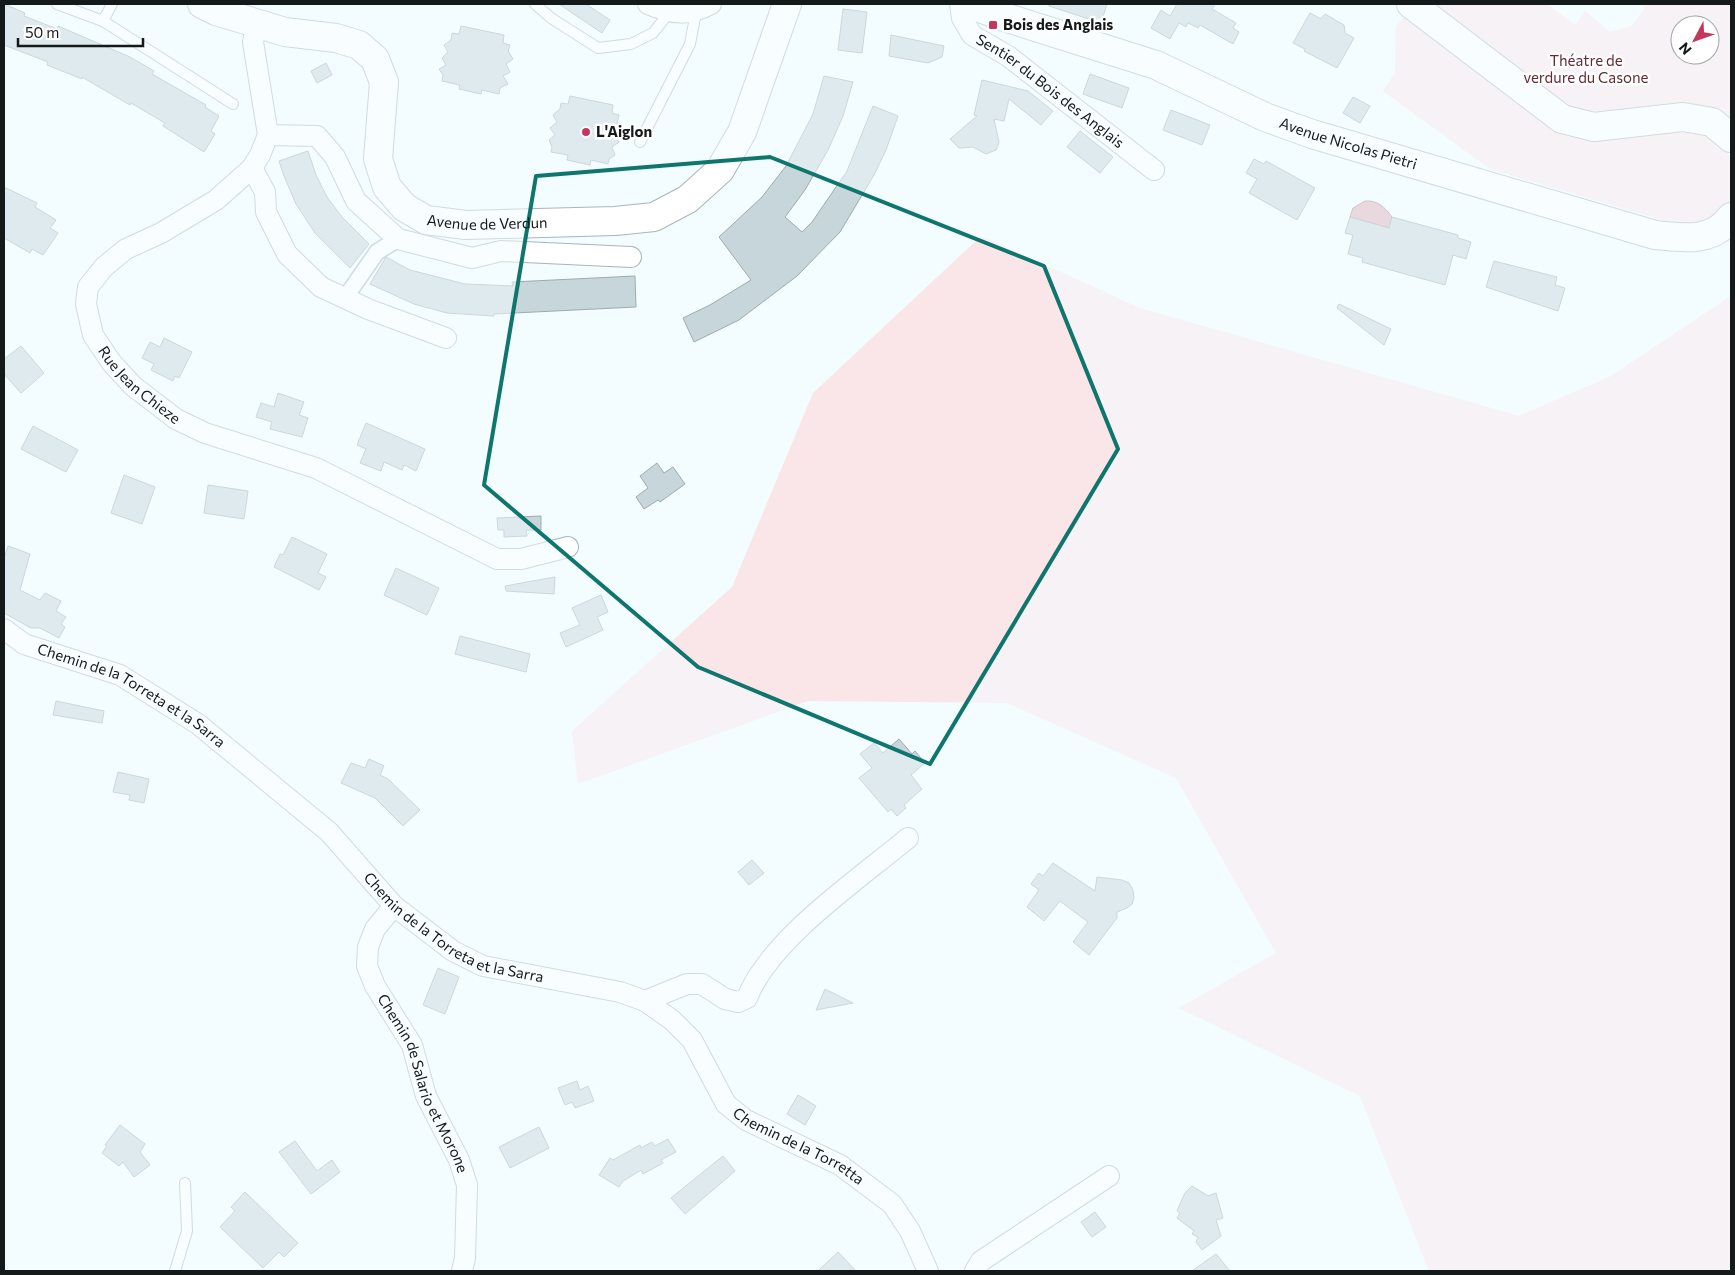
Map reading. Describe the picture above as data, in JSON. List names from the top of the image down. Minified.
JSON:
{"streets":{"main road":["Avenue Nicolas Pietri","Avenue de Verdun"],"street":["Sentier du Bois des Anglais","Rue Jean Chieze","Chemin de la Torreta et la Sarra","Chemin de Salario et Morone","Chemin de la Torretta"]},"crossings":[["Chemin de la Torreta et la Sarra","Chemin de Salario et Morone"],["Chemin de la Torreta et la Sarra","Chemin de la Torretta"]],"parks":["Théatre de verdure du Casone"],"places":{"transit":["Bois des Anglais"],"other":["L'Aiglon"]},"scale_bar":"50 m","north":"bottom left"}
